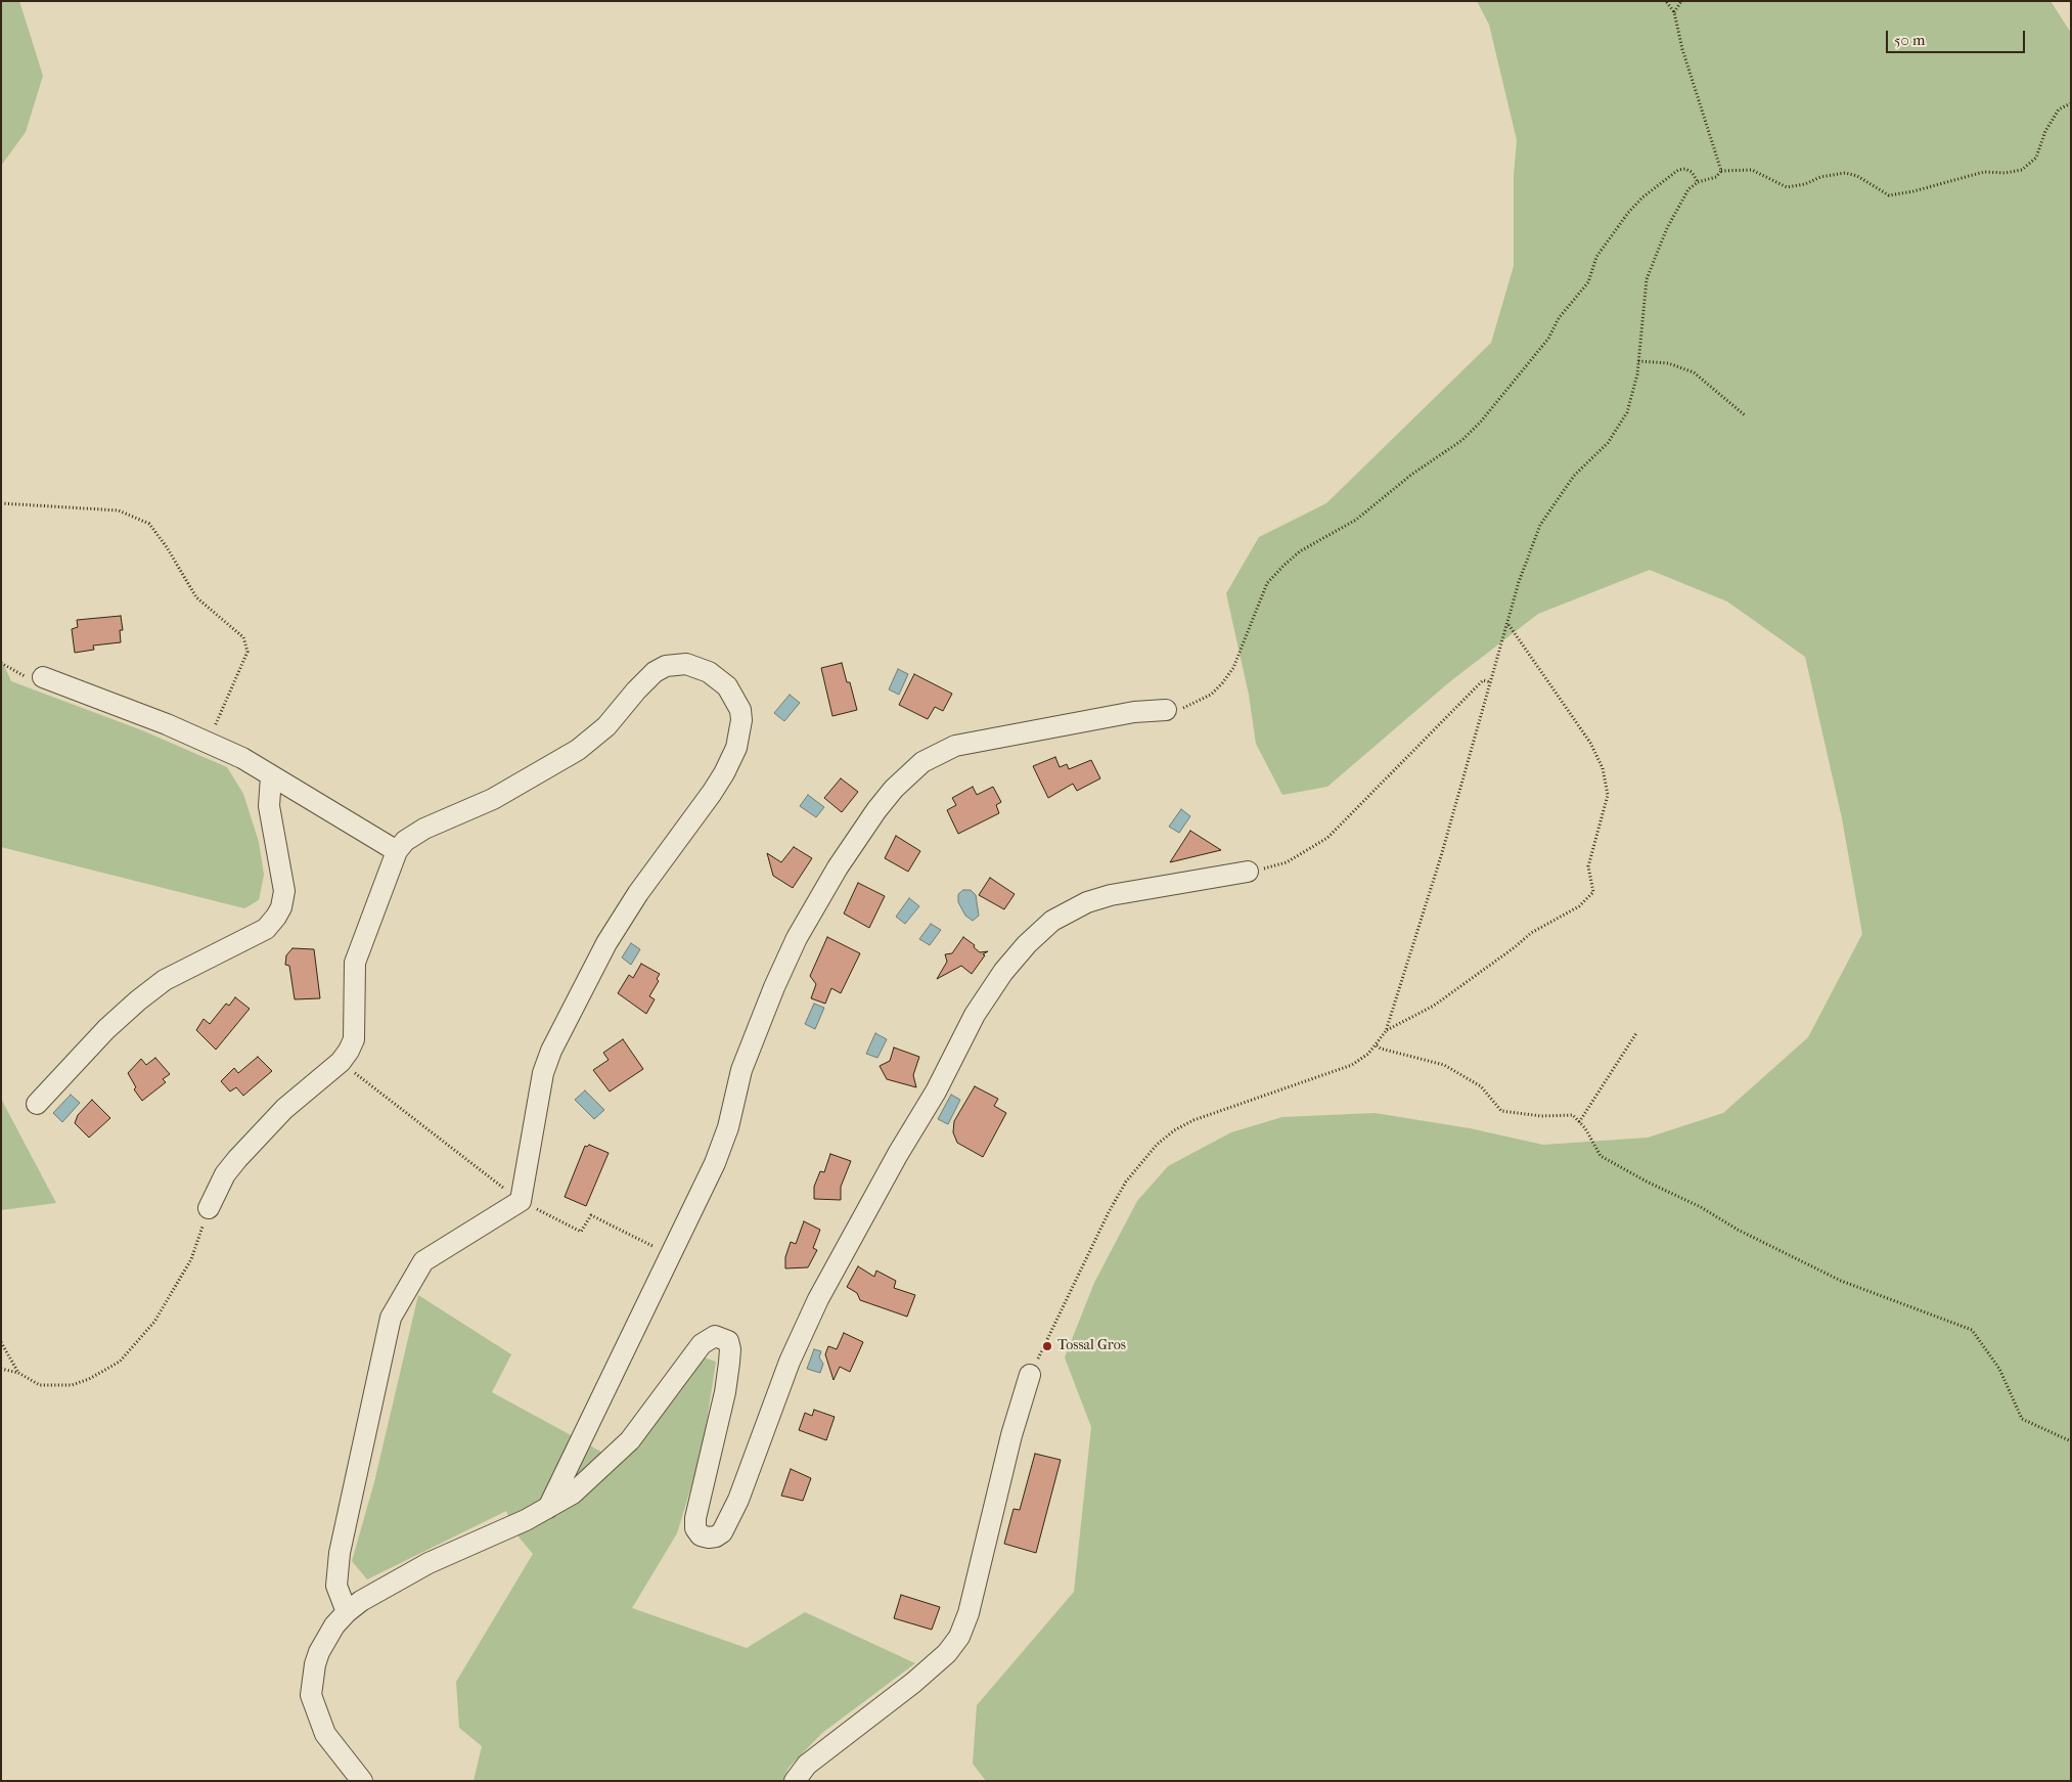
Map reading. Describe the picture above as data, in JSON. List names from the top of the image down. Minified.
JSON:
{"places":["Tossal Gros"],"scale_bar":"50 m"}
